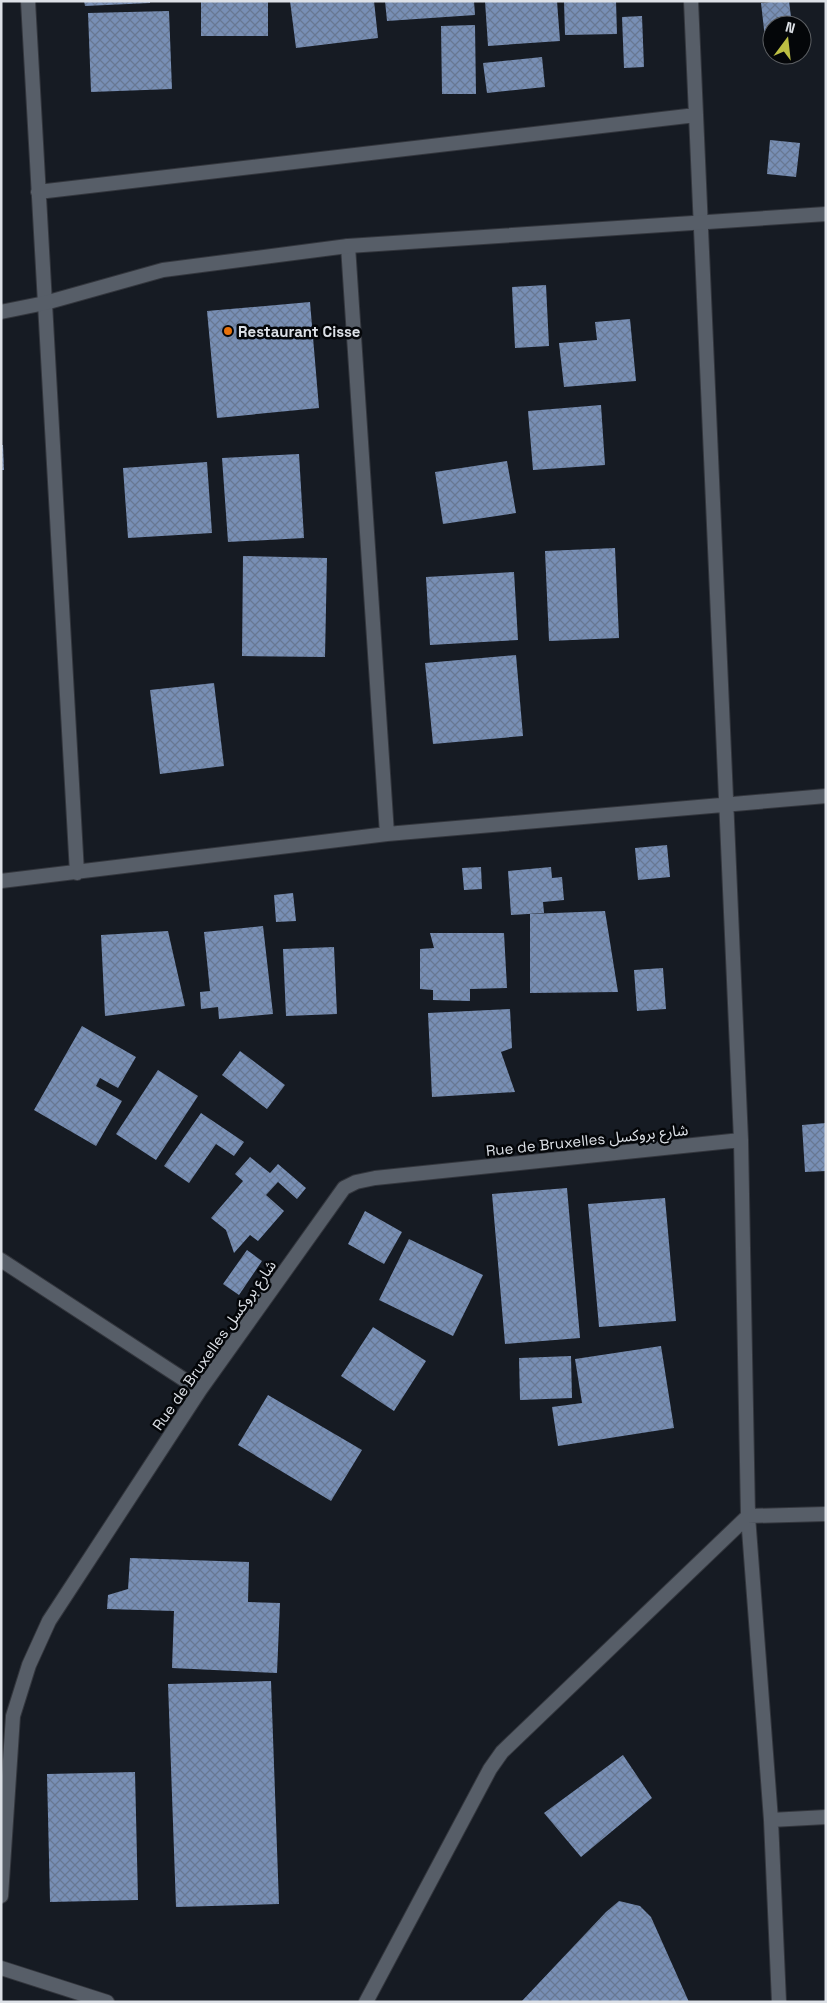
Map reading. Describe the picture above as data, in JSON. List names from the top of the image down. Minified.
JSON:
{"streets":{"street":["Rue de Bruxelles شارع بروكسل"]},"places":["Restaurant Cisse"],"north":"top"}
